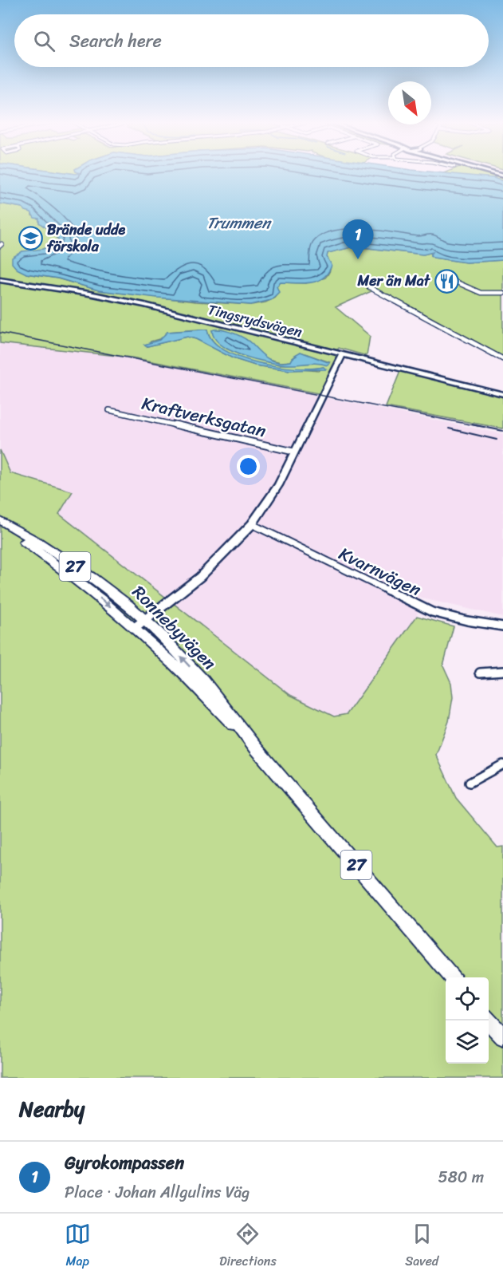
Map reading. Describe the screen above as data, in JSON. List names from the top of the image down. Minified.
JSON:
{"streets":{"main road":["27","Ronnebyvägen"],"street":["Tingsrydsvägen","Kraftverksgatan","Kvarnvägen"]},"water":["Trummen"],"places":{"school or university":["Brände udde förskola"],"restaurant":["Mer än Mat"]},"north":"bottom right","page":{"search":"Search here","pins":"1","heading":"Nearby","list":[{"mark":"1","name":"Gyrokompassen","note":"Place · Johan Allgulins Väg","value":"580 m"}],"nav":["Map","Directions","Saved"]}}
